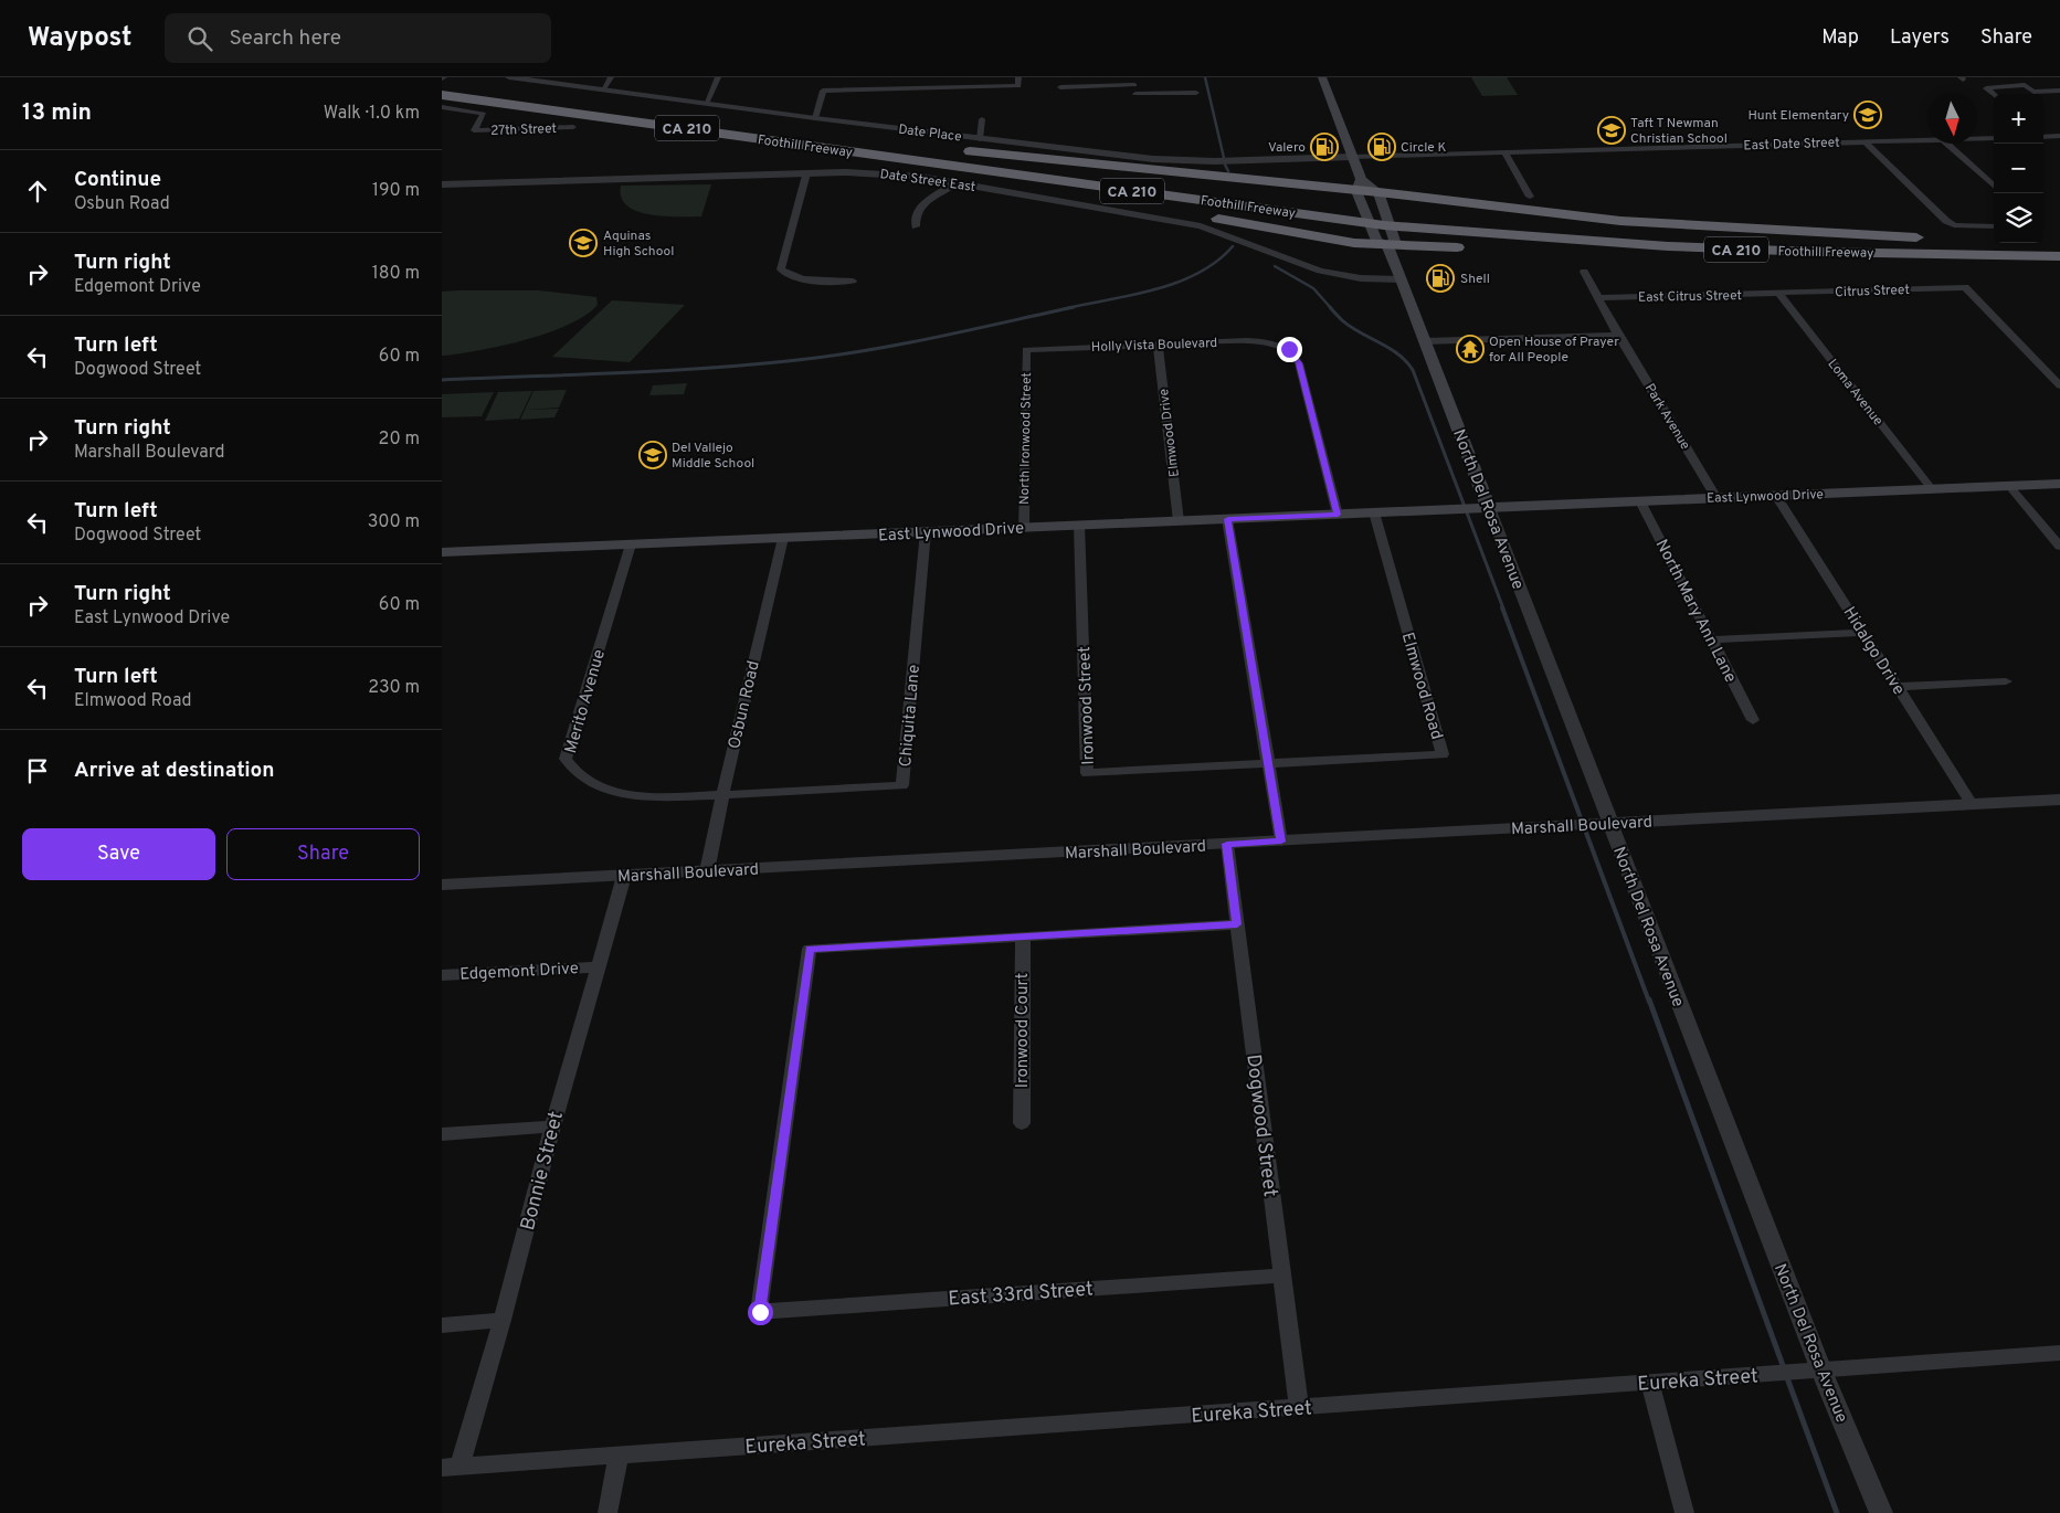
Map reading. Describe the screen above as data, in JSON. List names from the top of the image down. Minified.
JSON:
{"streets":{"highway":["CA 210","Foothill Freeway"],"main road":["East Lynwood Drive","North Del Rosa Avenue"],"street":["27th Street","Date Place","East Date Street","Date Street East","Citrus Street","East Citrus Street","Holly Vista Boulevard","Loma Avenue","Park Avenue","Elmwood Drive","North Ironwood Street","North Mary Ann Lane","Hidalgo Drive","Elmwood Road","Merito Avenue","Osbun Road","Ironwood Street","Chiquita Lane","Marshall Boulevard","Edgemont Drive","Ironwood Court","Dogwood Street","Bonnie Street","East 33rd Street","Eureka Street"]},"crossings":[["Date Place","East Date Street"],["Date Place","North Del Rosa Avenue"],["East Date Street","North Del Rosa Avenue"],["Date Street East","North Del Rosa Avenue"],["Citrus Street","East Citrus Street"],["Citrus Street","Loma Avenue"],["East Citrus Street","Loma Avenue"],["East Citrus Street","Park Avenue"],["Holly Vista Boulevard","Elmwood Drive"],["Holly Vista Boulevard","North Ironwood Street"],["Holly Vista Boulevard","East Lynwood Drive"],["Loma Avenue","East Lynwood Drive"],["Park Avenue","East Lynwood Drive"],["Elmwood Drive","East Lynwood Drive"],["North Ironwood Street","East Lynwood Drive"],["East Lynwood Drive","North Del Rosa Avenue"],["East Lynwood Drive","North Mary Ann Lane"],["East Lynwood Drive","Hidalgo Drive"],["East Lynwood Drive","Elmwood Road"],["East Lynwood Drive","Merito Avenue"],["East Lynwood Drive","Osbun Road"],["East Lynwood Drive","Ironwood Street"],["East Lynwood Drive","Chiquita Lane"],["North Del Rosa Avenue","Marshall Boulevard"],["North Del Rosa Avenue","Eureka Street"],["Hidalgo Drive","Marshall Boulevard"],["Elmwood Road","Ironwood Street"],["Merito Avenue","Osbun Road"],["Merito Avenue","Chiquita Lane"],["Osbun Road","Chiquita Lane"],["Osbun Road","Marshall Boulevard"],["Marshall Boulevard","Dogwood Street"],["Marshall Boulevard","Bonnie Street"],["Edgemont Drive","Bonnie Street"],["Ironwood Court","East 33rd Street"],["Dogwood Street","East 33rd Street"],["Dogwood Street","Eureka Street"],["Bonnie Street","Eureka Street"]],"places":{"school or university":["Hunt Elementary","Taft T Newman Christian School","Aquinas High School","Del Vallejo Middle School"],"fuel station":["Valero","Circle K","Shell"],"temple":["Open House of Prayer for All People"]},"north":"bottom","page":{"header":"Waypost","search":"Search here","nav":["Map","Layers","Share"],"heading":["13 min","Walk · 1.0 km"],"map_buttons":["+","−"],"list":[["Continue","Osbun Road","190 m"],["Turn right","Edgemont Drive","180 m"],["Turn left","Dogwood Street","60 m"],["Turn right","Marshall Boulevard","20 m"],["Turn left","Dogwood Street","300 m"],["Turn right","East Lynwood Drive","60 m"],["Turn left","Elmwood Road","230 m"],"Arrive at destination"],"buttons":["Save","Share"]}}
